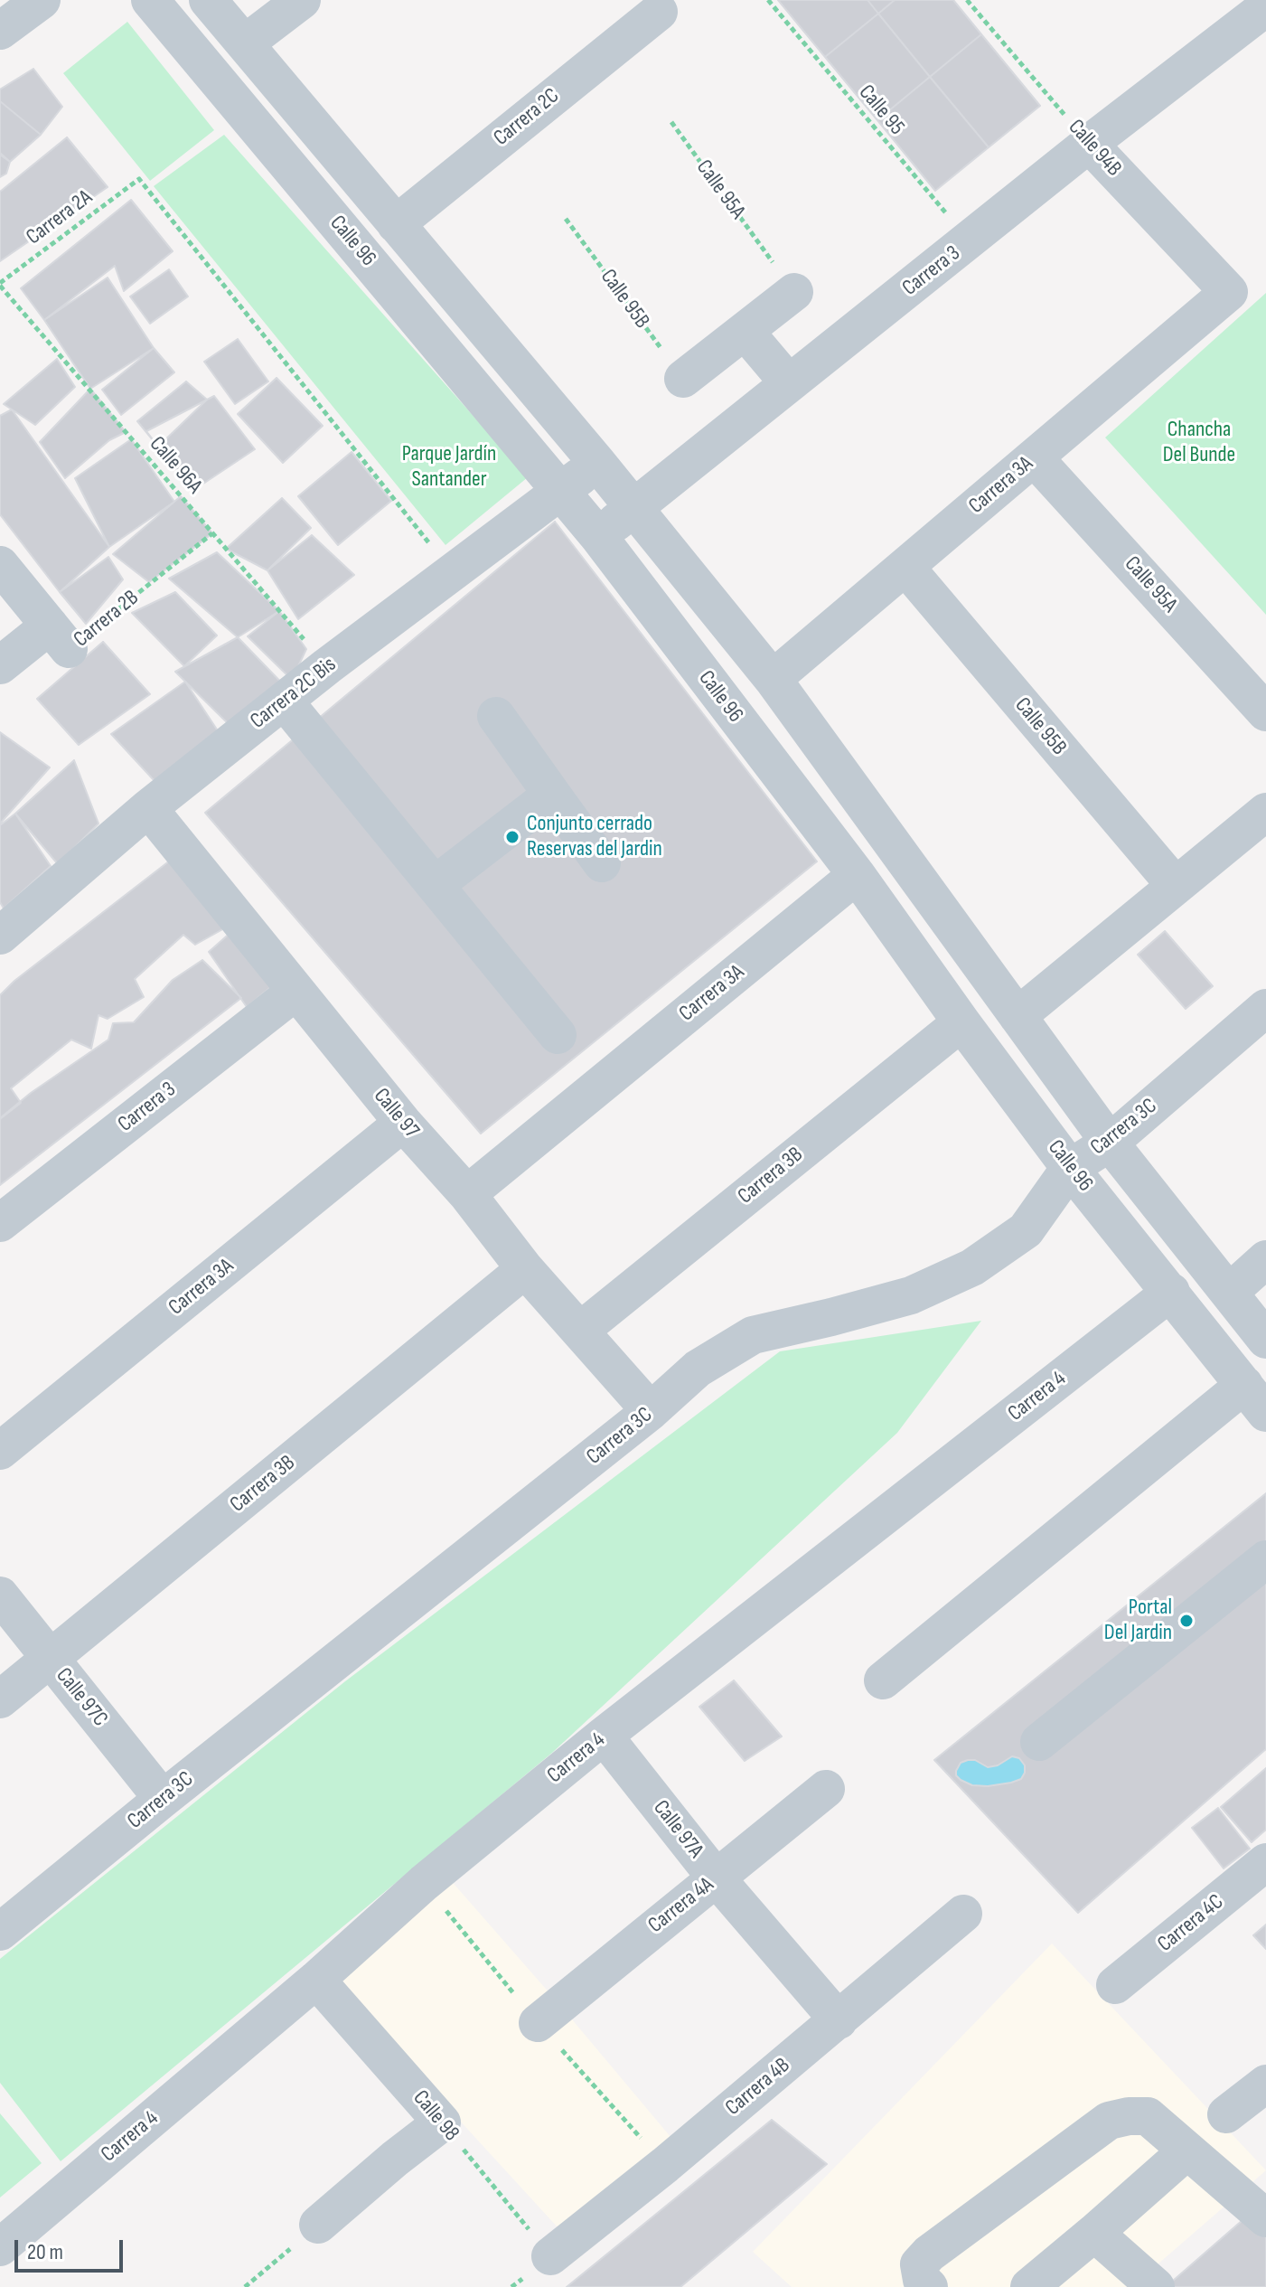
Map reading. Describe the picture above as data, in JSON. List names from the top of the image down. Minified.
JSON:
{"streets":{"street":["Carrera 2C","Calle 94B","Calle 95A","Calle 96","Carrera 3","Calle 95B","Carrera 3A","Carrera 2C Bis","Calle 97","Carrera 3C","Carrera 3B","Carrera 4","Calle 97C","Calle 97A","Carrera 4A","Carrera 4C","Carrera 4B","Calle 98"],"path":["Calle 95","Carrera 2A","Calle 96A","Carrera 2B"]},"crossings":[["Calle 95","Carrera 3"],["Carrera 2C","Calle 96"],["Calle 94B","Carrera 3"],["Calle 94B","Carrera 3A"],["Calle 95A","Carrera 3A"],["Carrera 2A","Calle 96A"],["Carrera 2A","Carrera 2C Bis"],["Calle 96","Carrera 3"],["Calle 96","Carrera 3A"],["Calle 96","Carrera 2C Bis"],["Calle 96","Carrera 3C"],["Calle 96","Carrera 3B"],["Calle 96","Carrera 4"],["Carrera 3","Calle 97"],["Calle 95B","Carrera 3A"],["Calle 96A","Carrera 2B"],["Calle 96A","Carrera 2C Bis"],["Carrera 3A","Calle 97"],["Carrera 2C Bis","Calle 97"],["Calle 97","Carrera 3C"],["Calle 97","Carrera 3B"],["Carrera 3C","Calle 97C"],["Carrera 3B","Calle 97C"],["Carrera 4","Calle 97A"],["Carrera 4","Calle 98"],["Calle 97A","Carrera 4A"],["Calle 97A","Carrera 4B"],["Carrera 4B","Calle 98"]],"parks":["Chancha Del Bunde","Parque Jardín Santander"],"places":["Conjunto cerrado Reservas del Jardin","Portal Del Jardin"],"scale_bar":"20 m"}
